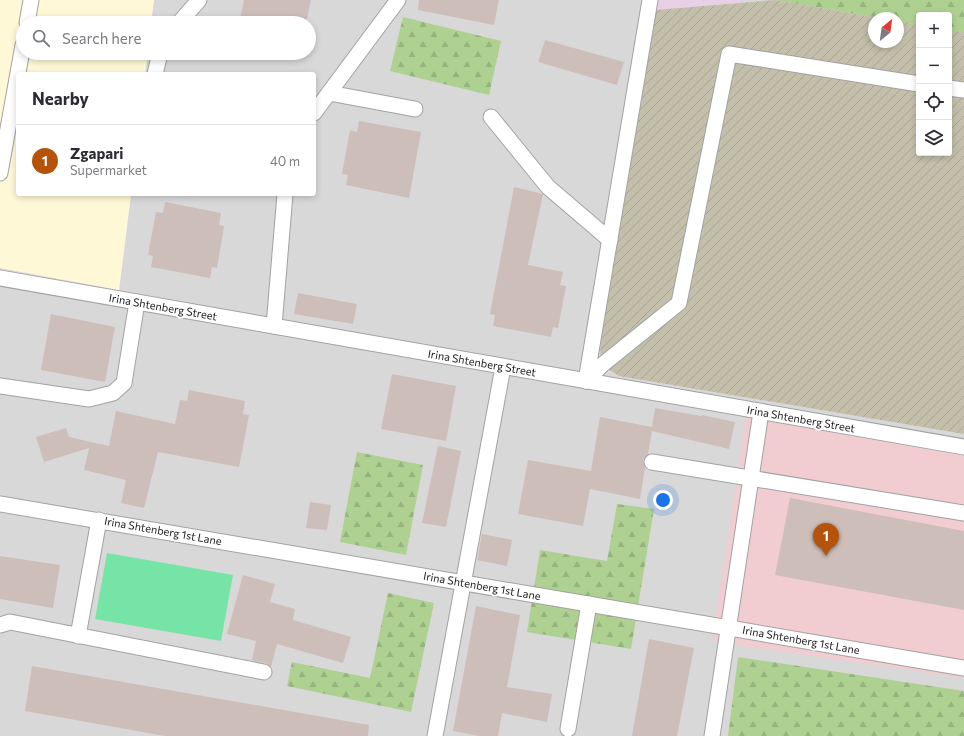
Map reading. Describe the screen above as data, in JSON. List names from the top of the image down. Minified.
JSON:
{"streets":{"lane":["Irina Shtenberg Street","Irina Shtenberg 1st Lane"]},"north":"top right","page":{"map_buttons":["+","−"],"search":"Search here","heading":"Nearby","list":[{"mark":"1","name":"Zgapari","note":"Supermarket","value":"40 m"}],"pins":"1"}}
